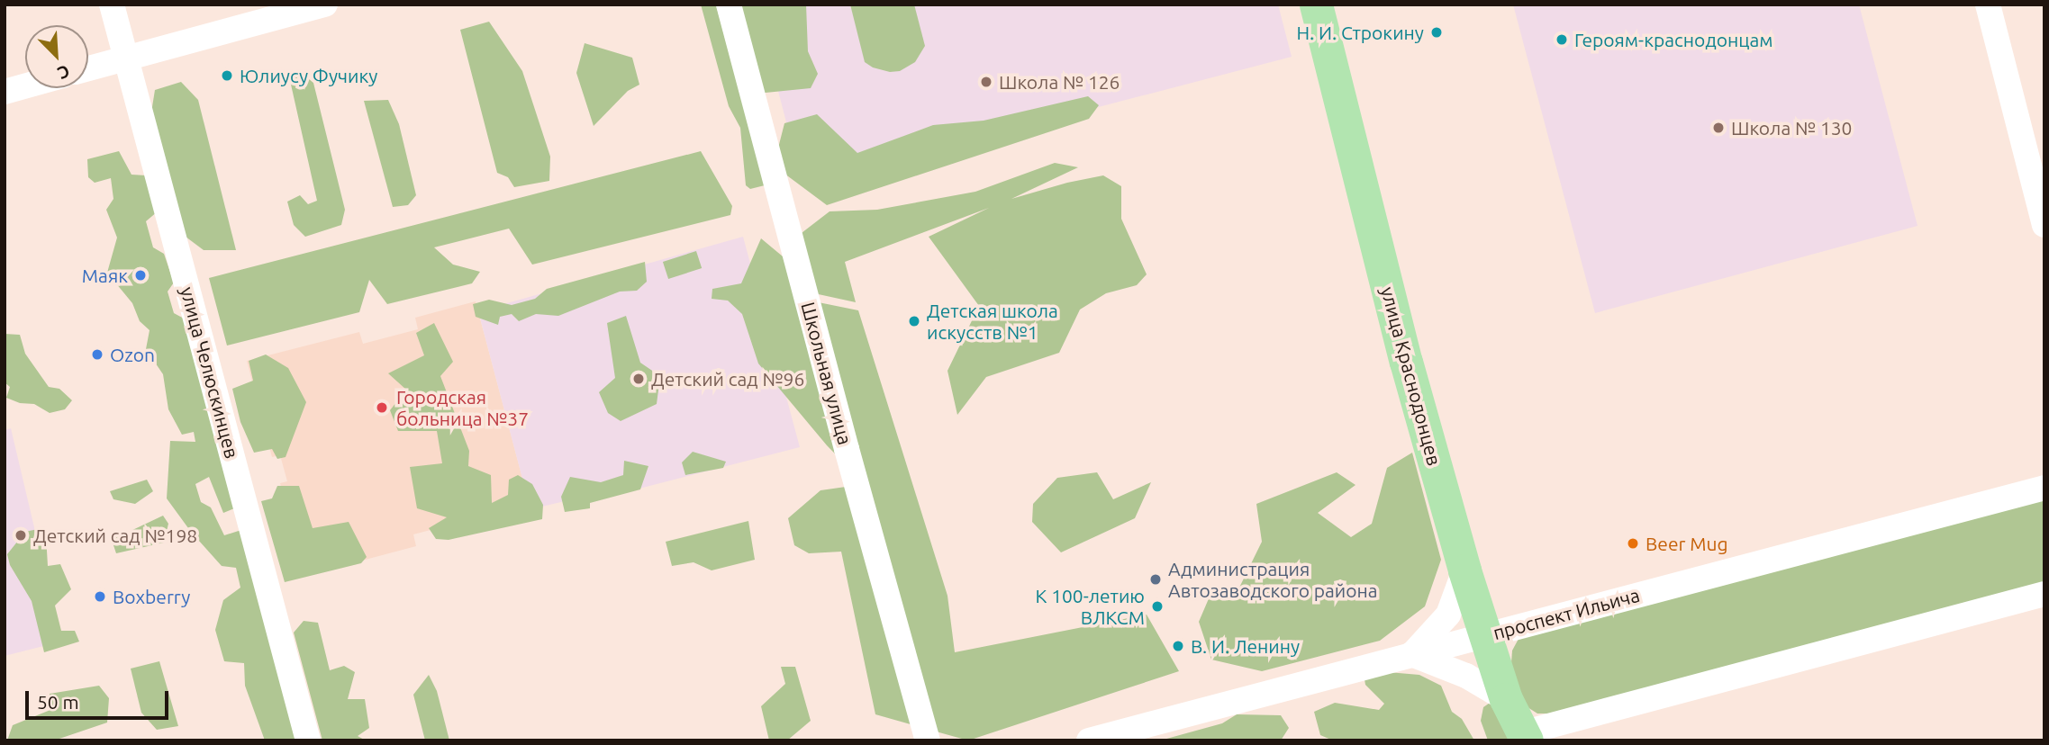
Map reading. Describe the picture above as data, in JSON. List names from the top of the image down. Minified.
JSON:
{"streets":{"main road":["улица Краснодонцев"],"street":["улица Челюскинцев","Школьная улица","проспект Ильича"]},"crossings":[["улица Краснодонцев","проспект Ильича"]],"places":["Н. И. Строкину","Героям-краснодонцам","Юлиусу Фучику","Школа № 126","Школа № 130","Маяк","Детская школа искусств №1","Ozon","Детский сад №96","Городская больница №37","Детский сад №198","Beer Mug","Администрация Автозаводского района","Boxberry","К 100-летию ВЛКСМ","В. И. Ленину"],"scale_bar":"50 m","north":"bottom right"}
